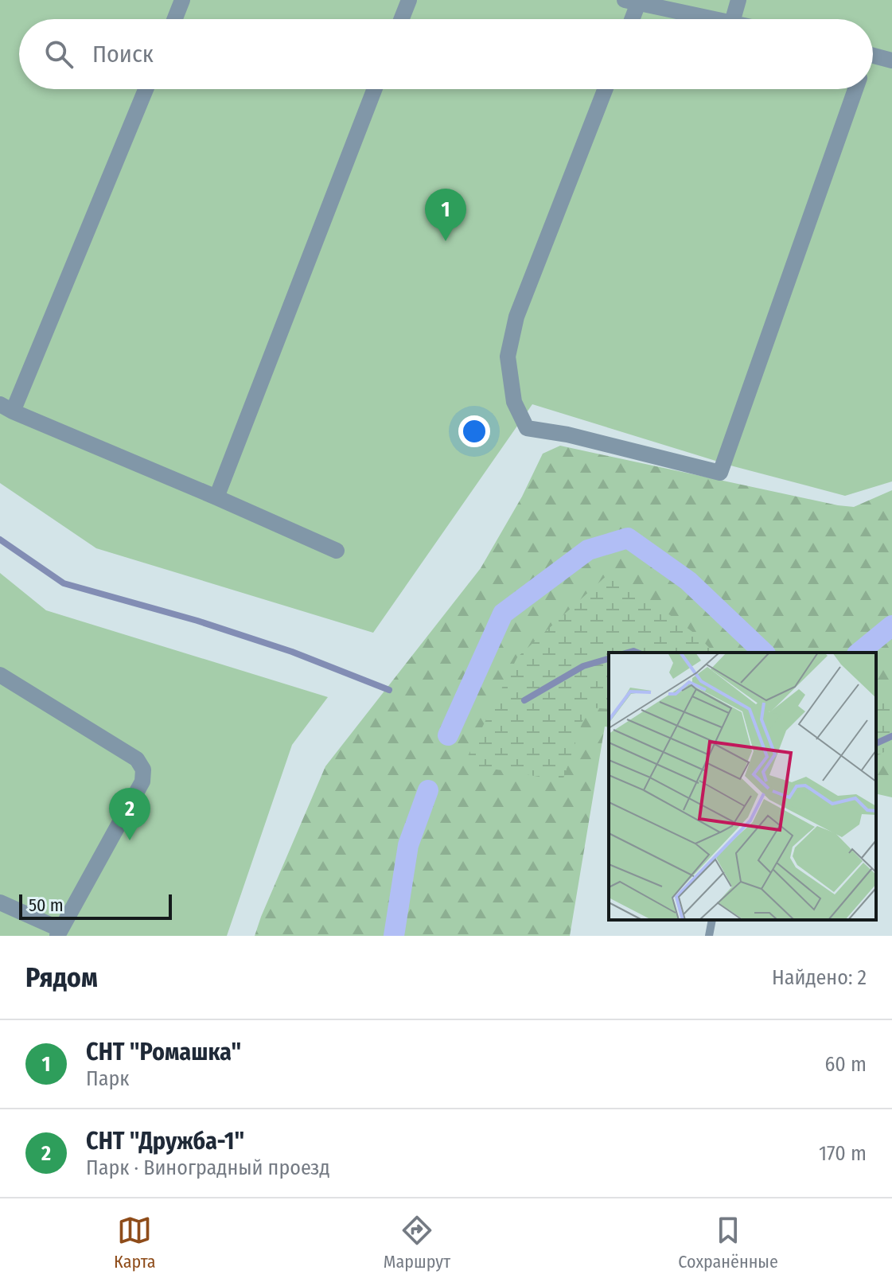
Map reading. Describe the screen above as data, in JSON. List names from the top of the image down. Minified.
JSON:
{"scale_bar":"50 m","page":{"search":"Поиск","pins":["1","2"],"scale":"50 m","heading":["Рядом","Найдено: 2"],"list":[{"mark":"1","name":"СНТ \"Ромашка\"","note":"Парк","value":"60 m"},{"mark":"2","name":"СНТ \"Дружба-1\"","note":"Парк · Виноградный проезд","value":"170 m"}],"nav":["Карта","Маршрут","Сохранённые"]}}
